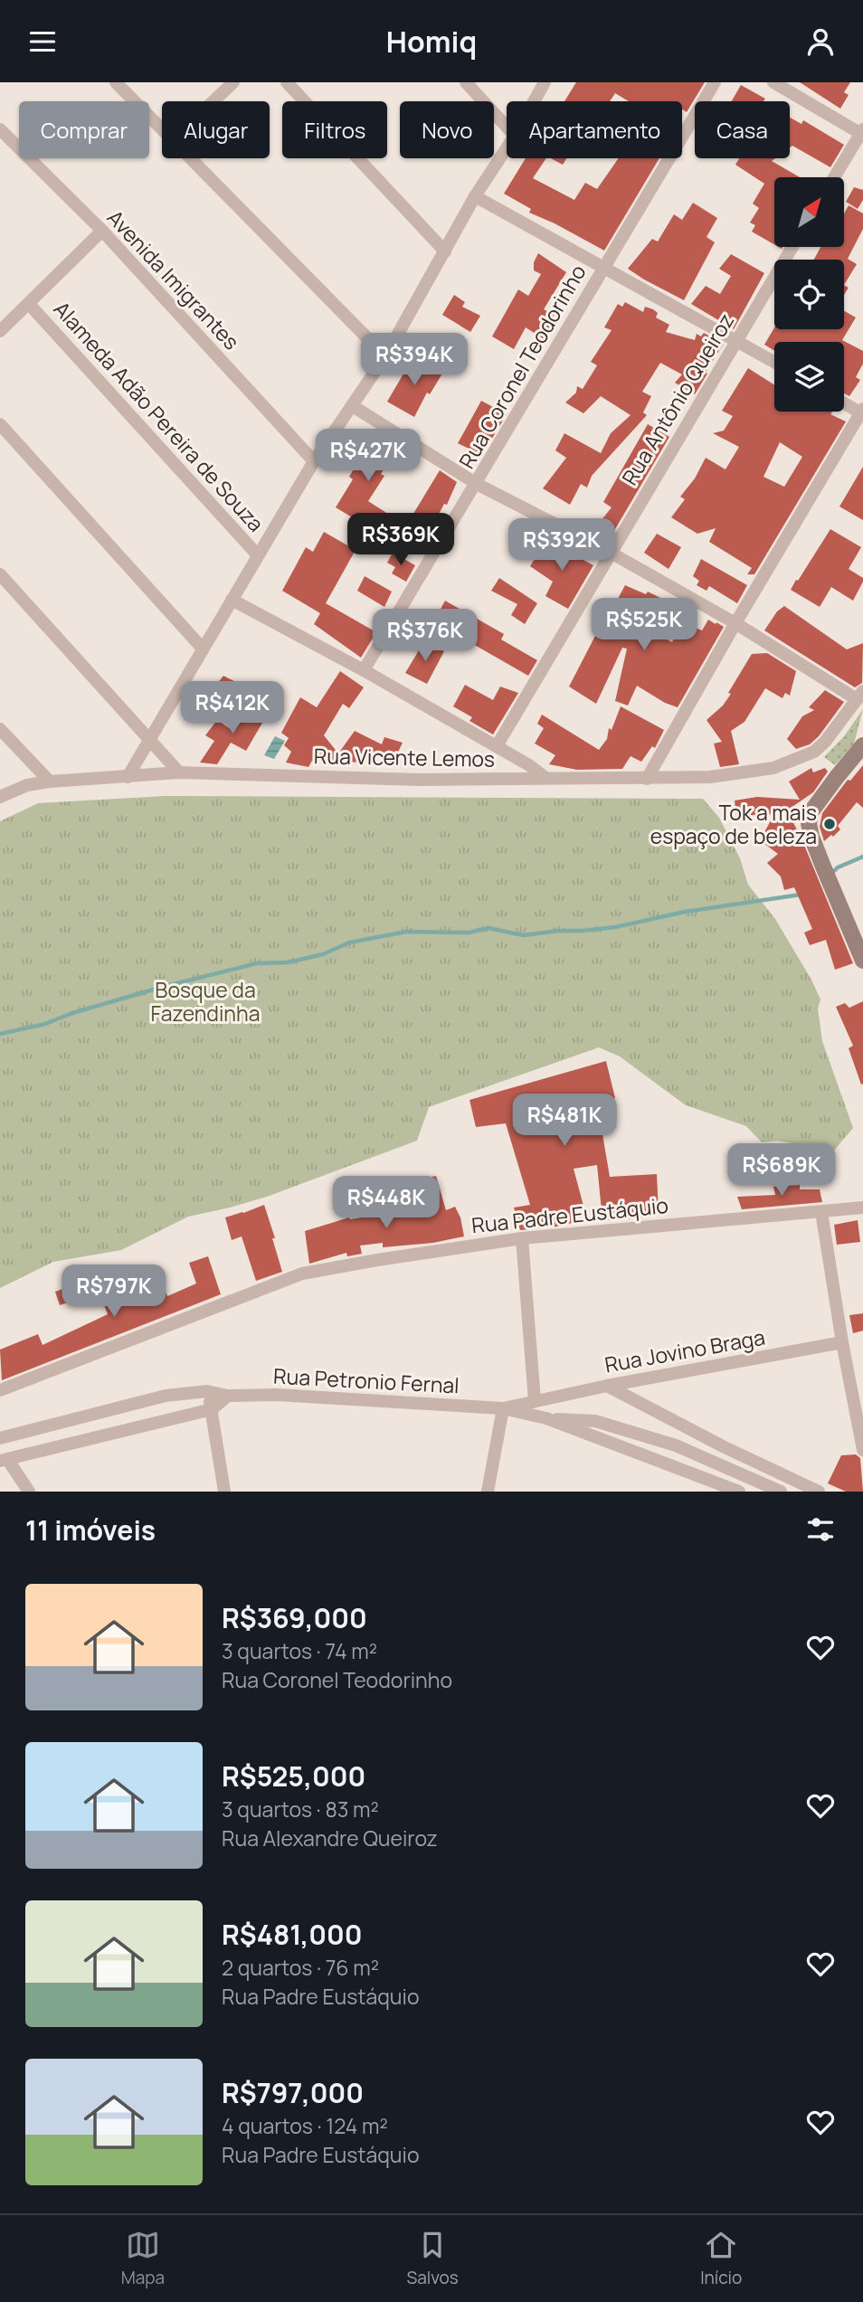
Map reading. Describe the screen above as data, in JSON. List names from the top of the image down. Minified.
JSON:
{"streets":{"street":["Avenida Imigrantes","Rua Coronel Teodorinho","Rua Antônio Queiroz","Alameda Adão Pereira de Souza","Rua Vicente Lemos","Rua Padre Eustáquio","Rua Jovino Braga","Rua Petronio Fernal"]},"crossings":[["Rua Jovino Braga","Rua Petronio Fernal"]],"parks":["Bosque da Fazendinha"],"places":["Tok a mais espaço de beleza"],"north":"top right","page":{"header":"Homiq","chip":["Comprar","Alugar","Filtros","Novo","Apartamento","Casa"],"price":["R$394K","R$427K","R$369K","R$392K","R$525K","R$376K","R$412K","R$481K","R$689K","R$448K","R$797K"],"heading":"11 imóveis","list":[{"name":"R$369,000","note":"3 quartos · 74 m² · Rua Coronel Teodorinho"},{"name":"R$525,000","note":"3 quartos · 83 m² · Rua Alexandre Queiroz"},{"name":"R$481,000","note":"2 quartos · 76 m² · Rua Padre Eustáquio"},{"name":"R$797,000","note":"4 quartos · 124 m² · Rua Padre Eustáquio"}],"tabs":["Mapa","Salvos","Início"]}}
